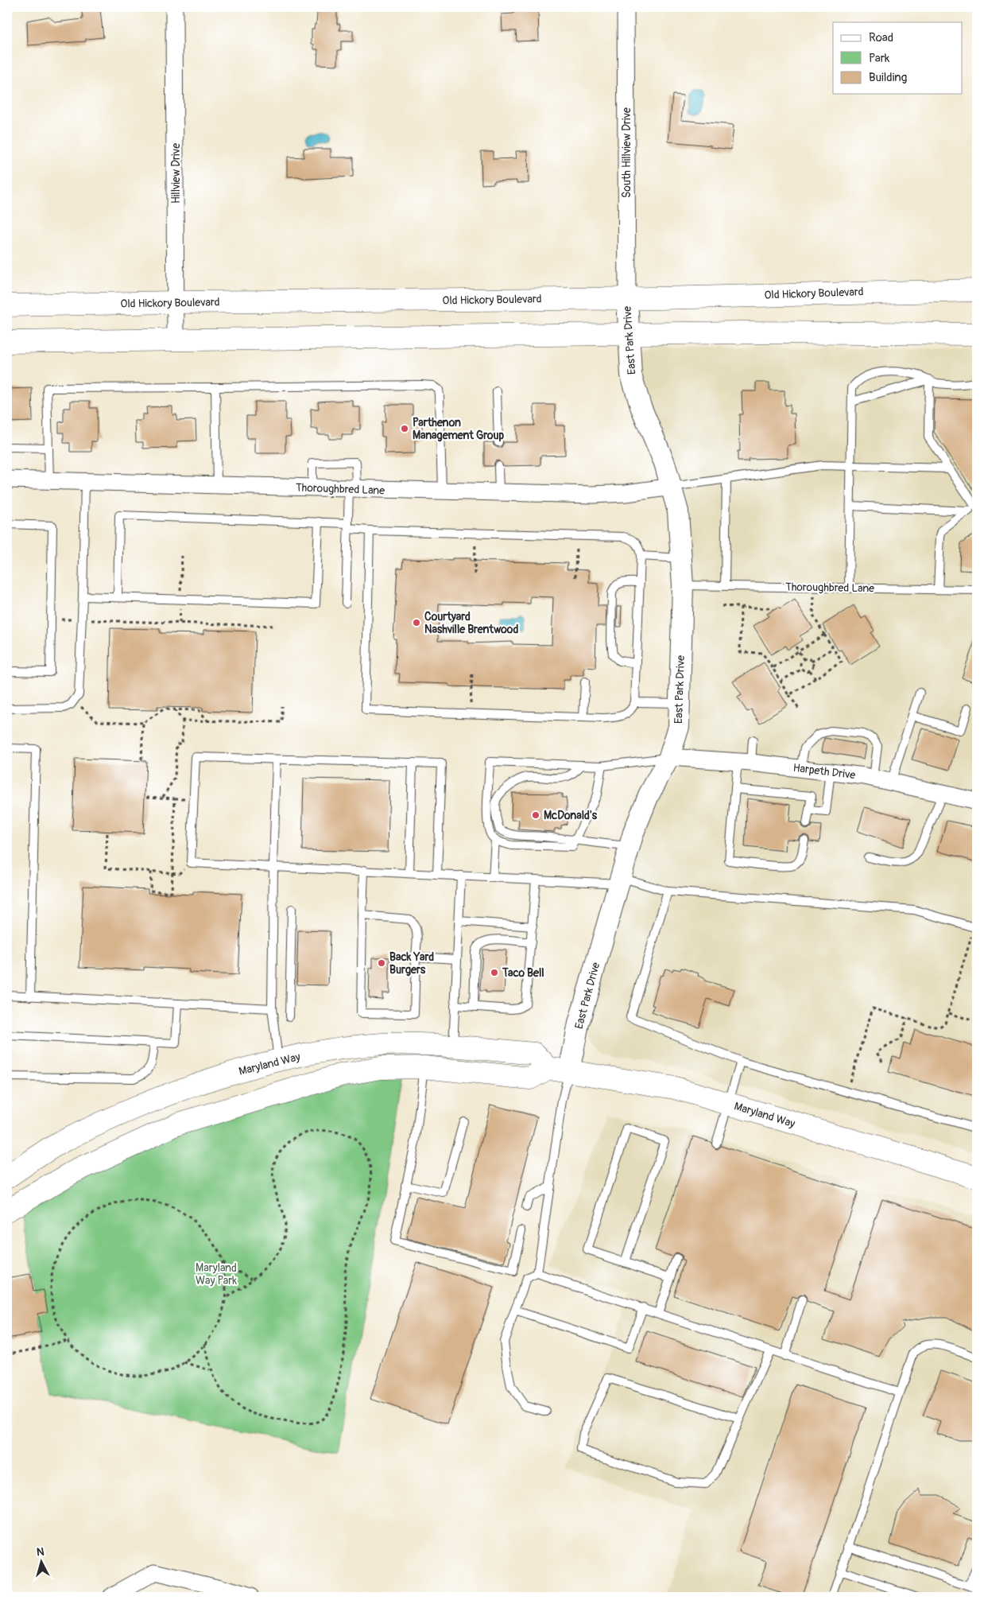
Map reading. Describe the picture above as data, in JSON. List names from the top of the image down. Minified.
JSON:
{"streets":{"main road":["Old Hickory Boulevard","Maryland Way"],"street":["South Hillview Drive","Hillview Drive","East Park Drive","Thoroughbred Lane","Harpeth Drive"]},"crossings":[["South Hillview Drive","Old Hickory Boulevard"],["South Hillview Drive","East Park Drive"],["Hillview Drive","Old Hickory Boulevard"],["Old Hickory Boulevard","East Park Drive"],["East Park Drive","Thoroughbred Lane"],["East Park Drive","Harpeth Drive"],["East Park Drive","Maryland Way"]],"parks":["Maryland Way Park"],"places":["Parthenon Management Group","Courtyard Nashville Brentwood","McDonald's","Back Yard Burgers","Taco Bell"],"legend":["Road","Park","Building"],"north":"top"}
